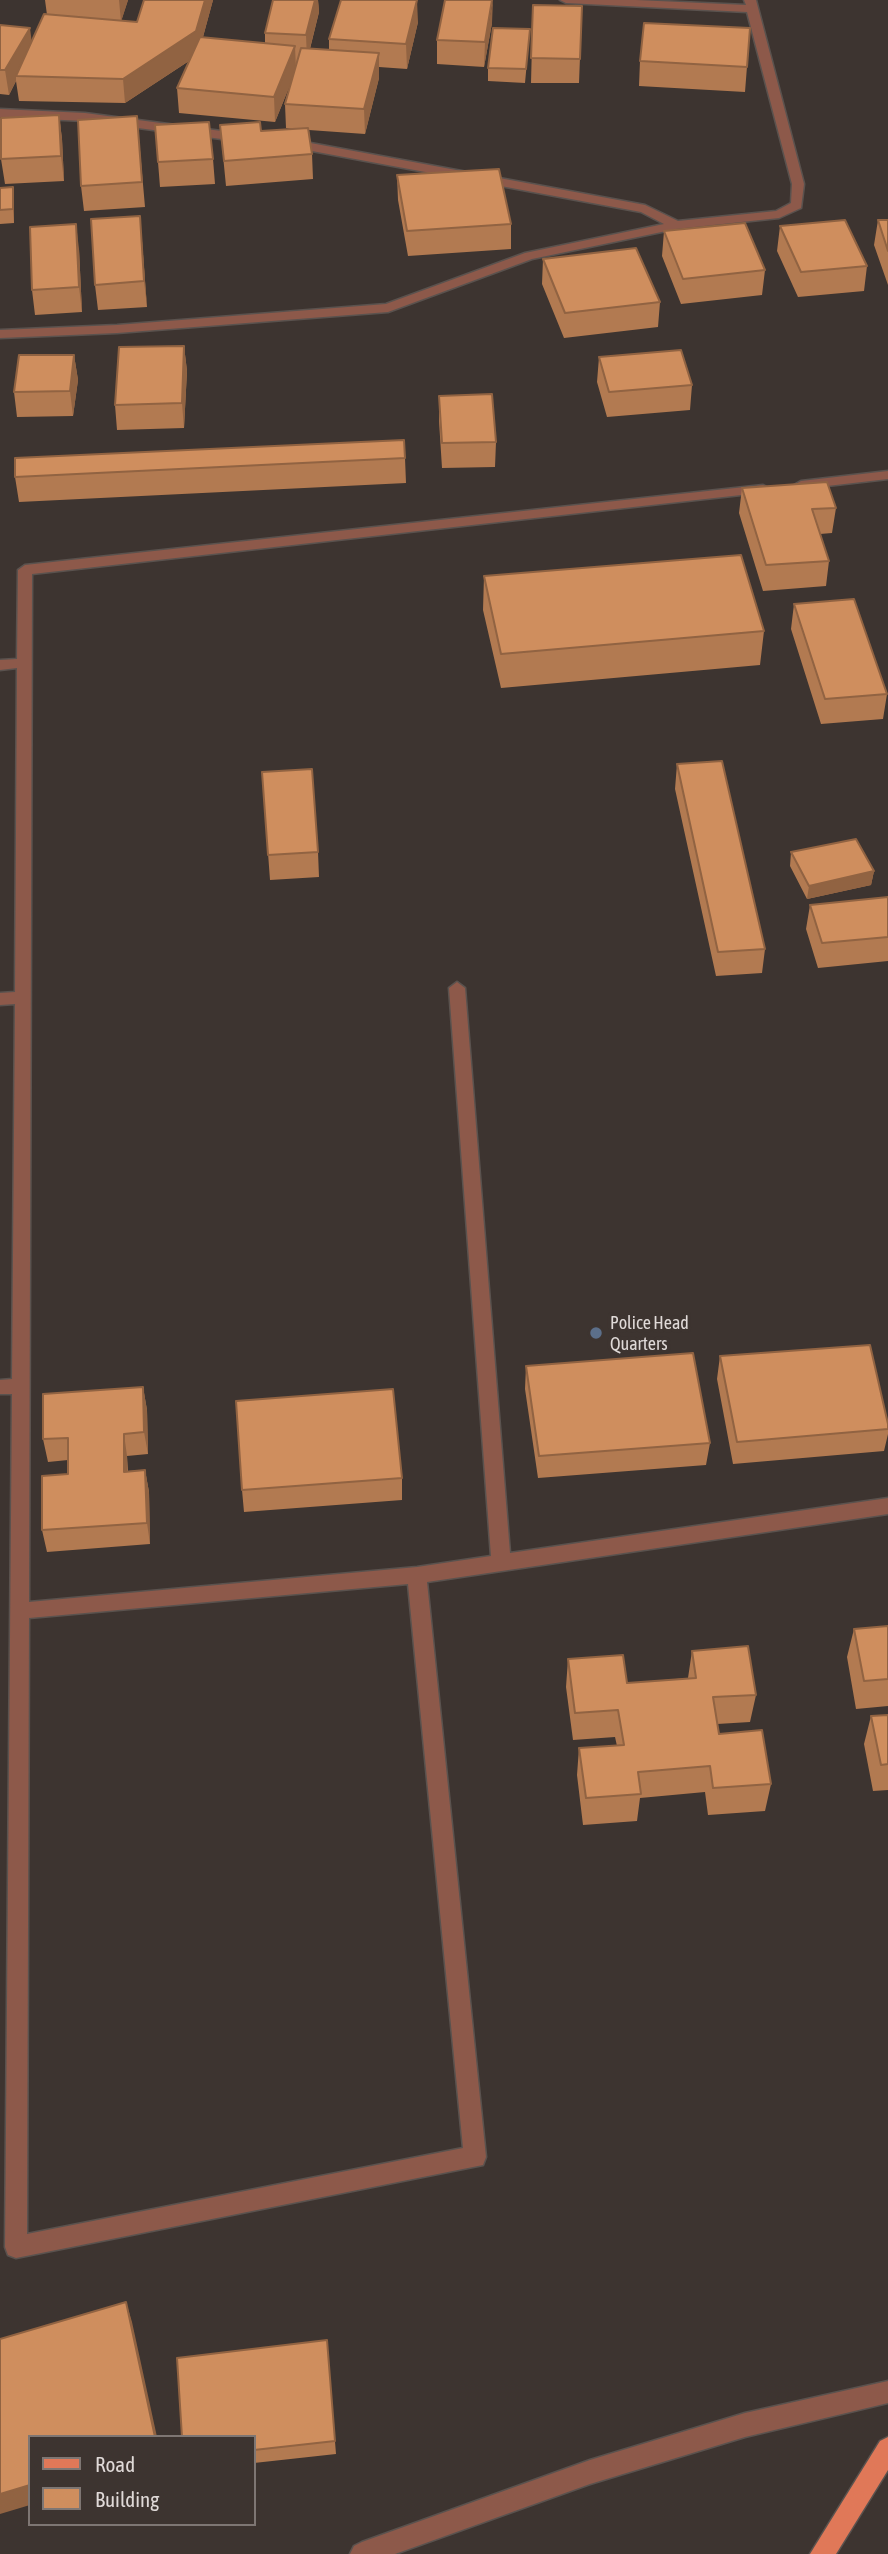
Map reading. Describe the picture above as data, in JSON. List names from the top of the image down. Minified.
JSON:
{"places":["Police Head Quarters"],"legend":["Road","Building"]}
